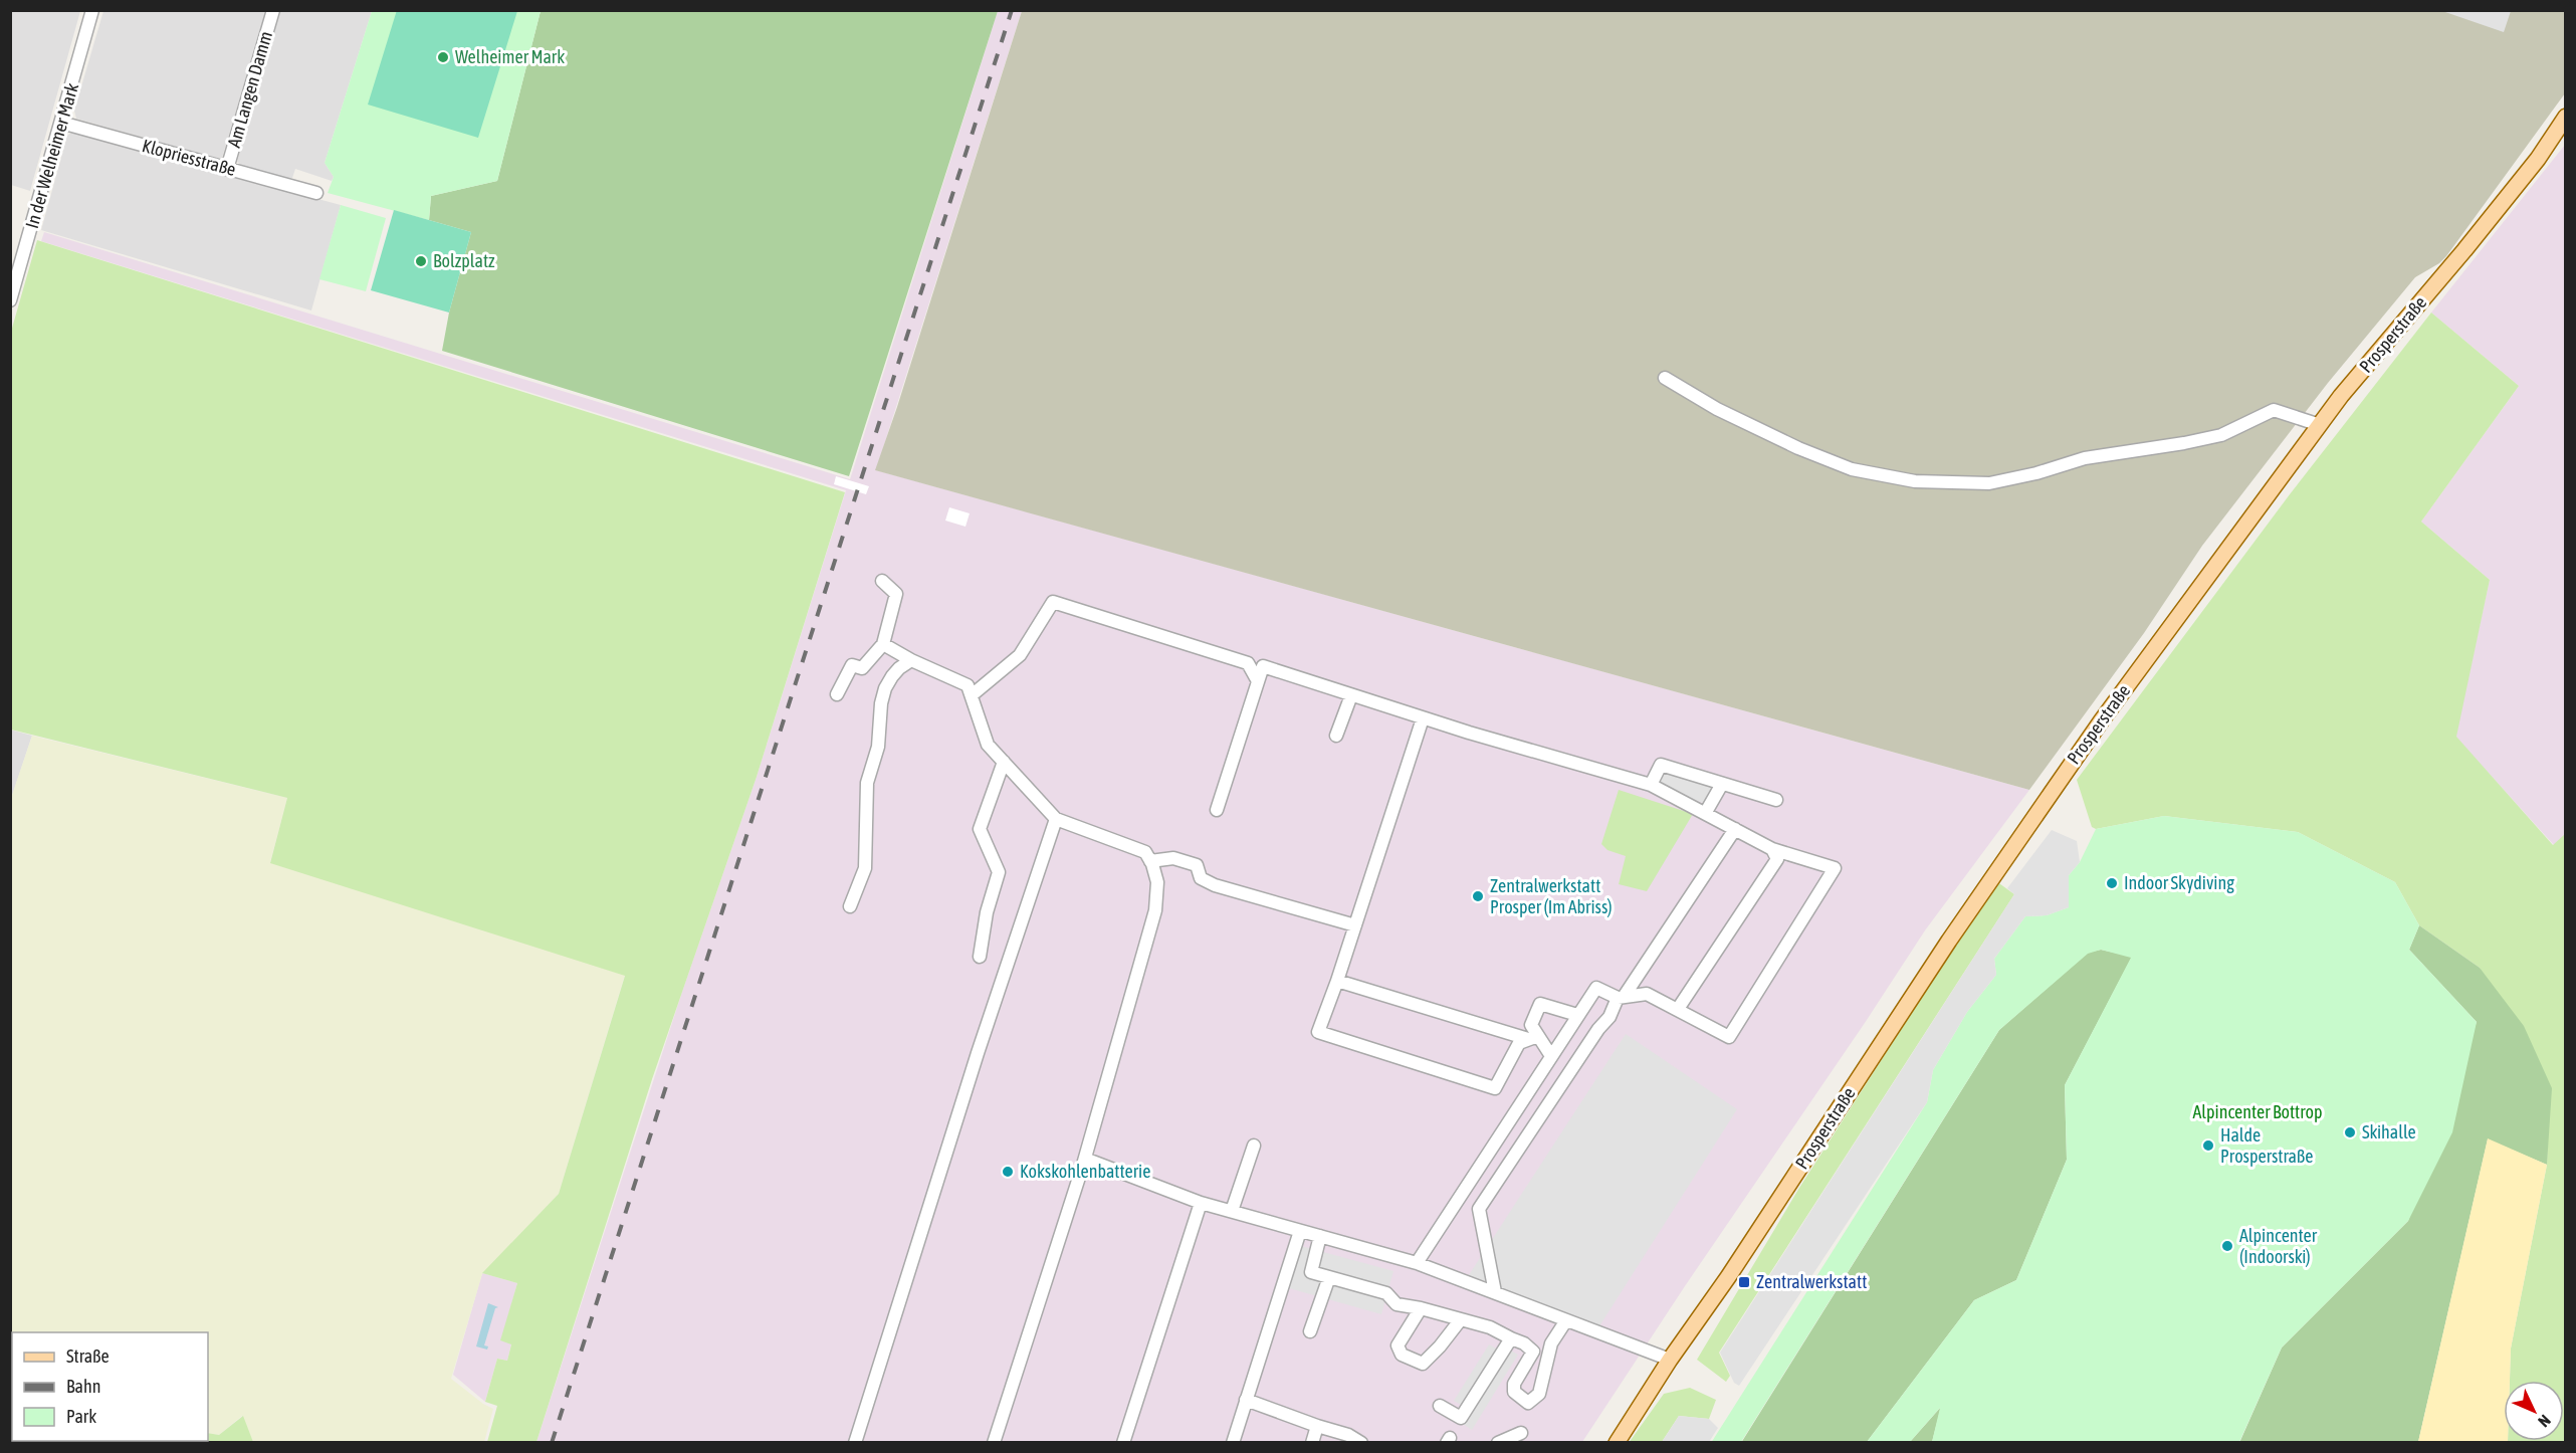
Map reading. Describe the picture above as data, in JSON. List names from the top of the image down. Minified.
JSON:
{"streets":{"main road":["Prosperstraße"],"street":["Am Langen Damm","In der Welheimer Mark","Klopriesstraße"]},"crossings":[["Am Langen Damm","Klopriesstraße"],["In der Welheimer Mark","Klopriesstraße"]],"parks":["Alpincenter Bottrop"],"places":{"other":["Welheimer Mark","Bolzplatz","Indoor Skydiving","Zentralwerkstatt Prosper (Im Abriss)","Skihalle","Halde Prosperstraße","Kokskohlenbatterie","Alpincenter (Indoorski)"],"transit":["Zentralwerkstatt"]},"legend":["Straße","Bahn","Park"],"north":"bottom right"}
